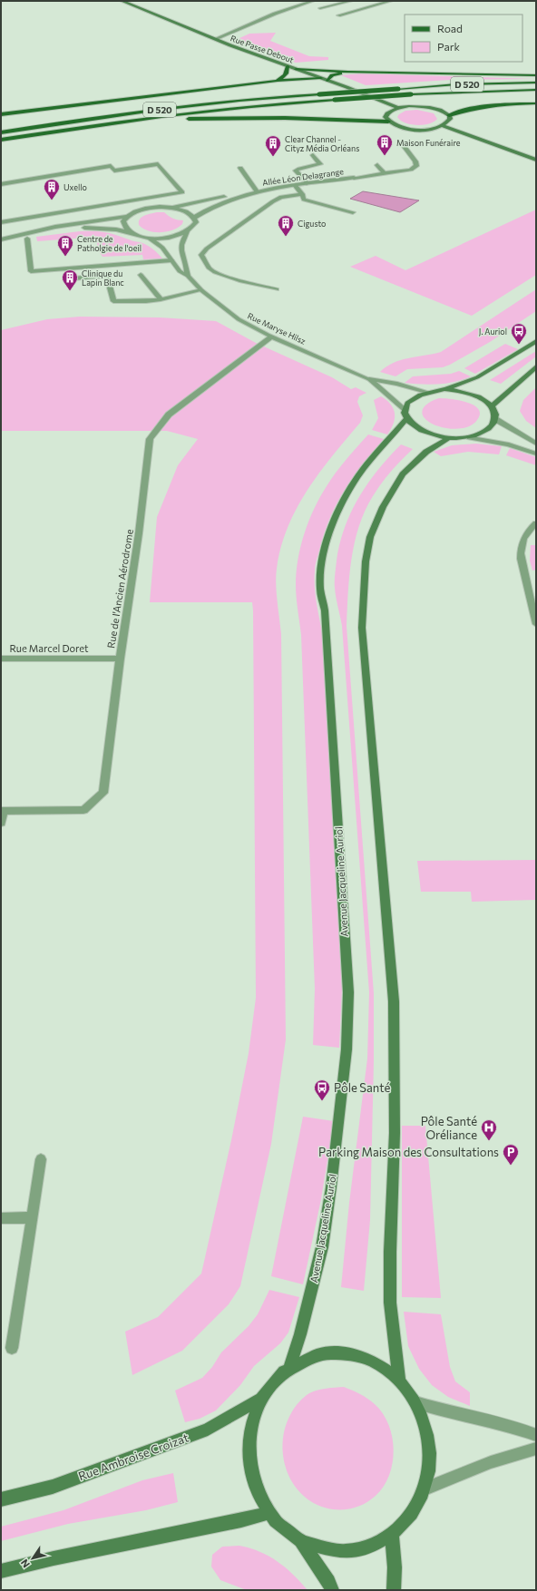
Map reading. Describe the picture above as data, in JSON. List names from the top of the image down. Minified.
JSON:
{"streets":{"main road":["Rue Passe Debout","D 520","Avenue Jacqueline Auriol","Rue Ambroise Croizat"],"street":["Allée Léon Delagrange","Rue Maryse Hilsz","Rue de l'Ancien Aérodrome","Rue Marcel Doret"]},"crossings":[["Allée Léon Delagrange","Rue Maryse Hilsz"],["Rue Maryse Hilsz","Rue de l'Ancien Aérodrome"],["Rue de l'Ancien Aérodrome","Rue Marcel Doret"]],"places":{"building":["Maison Funéraire","Clear Channel - Cityz Média Orléans","Uxello","Cigusto","Centre de Patholgie de l'oeil","Clinique du Lapin Blanc"],"bus stop":["J. Auriol","Pôle Santé"],"hospital":["Pôle Santé Oréliance"],"parking":["Parking Maison des Consultations"]},"legend":["Road","Park"],"north":"bottom left"}
